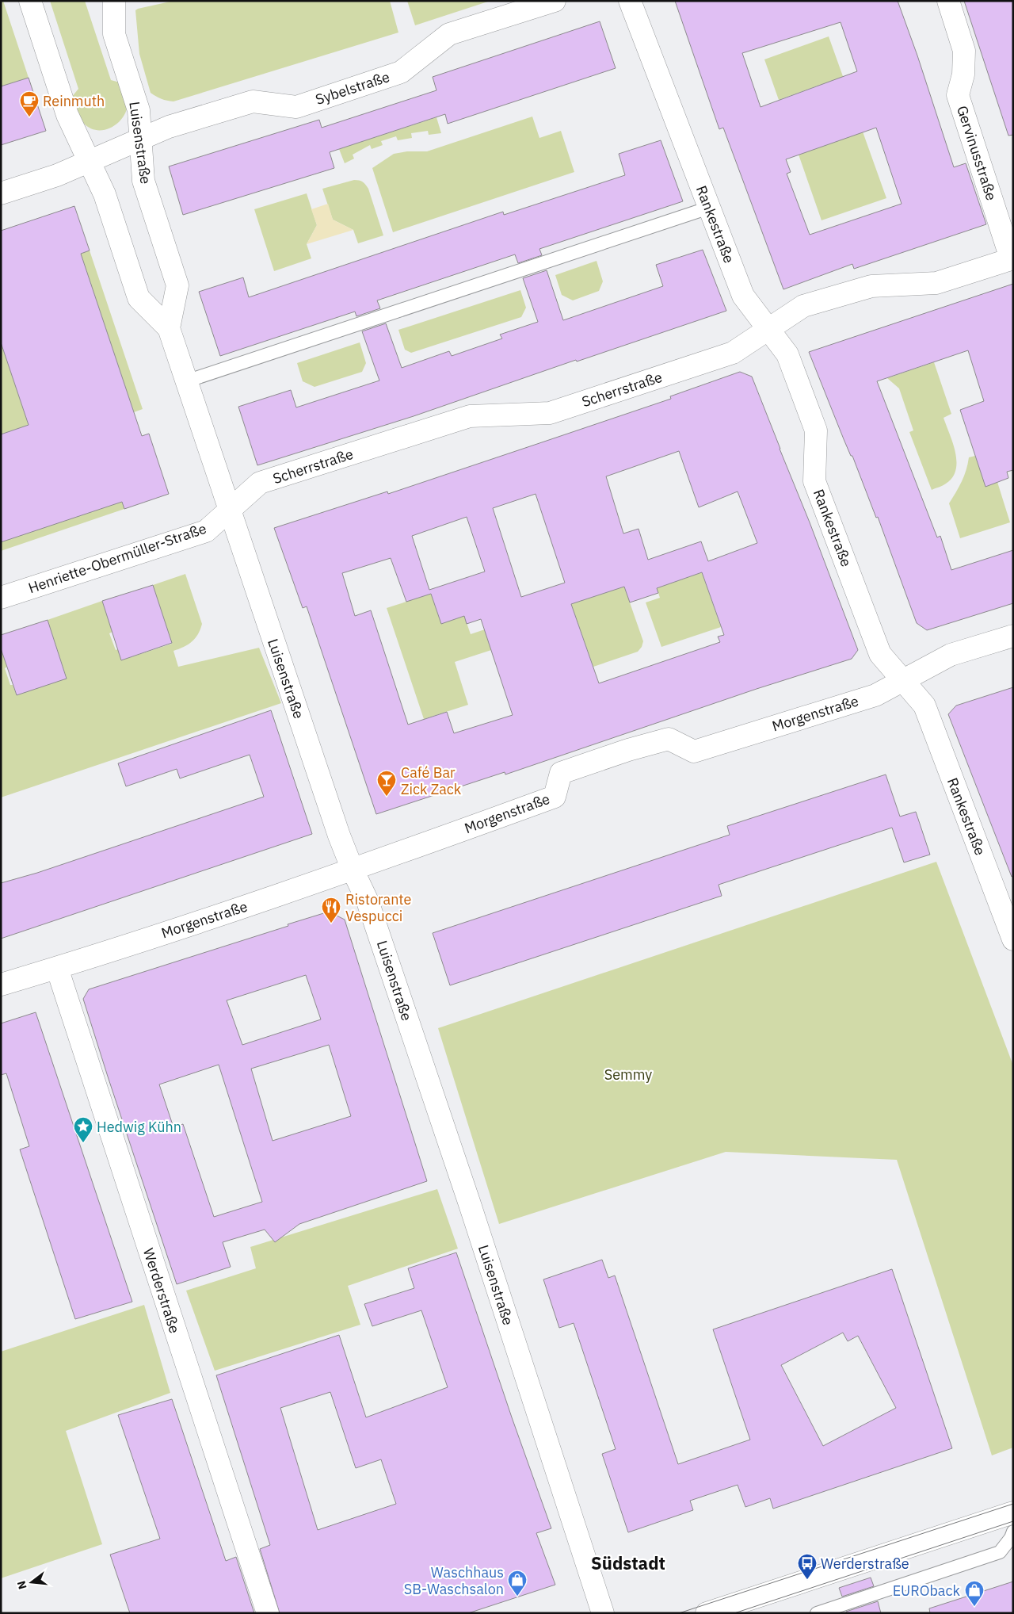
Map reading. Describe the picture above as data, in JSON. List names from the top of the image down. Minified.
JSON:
{"streets":{"street":["Sybelstraße","Luisenstraße","Gervinusstraße","Rankestraße","Scherrstraße","Henriette-Obermüller-Straße","Morgenstraße","Werderstraße"]},"crossings":[["Sybelstraße","Luisenstraße"],["Luisenstraße","Scherrstraße"],["Luisenstraße","Henriette-Obermüller-Straße"],["Luisenstraße","Morgenstraße"],["Gervinusstraße","Scherrstraße"],["Rankestraße","Scherrstraße"],["Rankestraße","Morgenstraße"],["Scherrstraße","Henriette-Obermüller-Straße"],["Morgenstraße","Werderstraße"]],"districts":["Südstadt"],"parks":["Semmy"],"places":{"cafe":["Reinmuth"],"bar":["Café Bar Zick Zack"],"restaurant":["Ristorante Vespucci"],"place":["Hedwig Kühn"],"bus stop":["Werderstraße"],"shop":["Waschhaus SB-Waschsalon","EUROback"]},"north":"left"}
